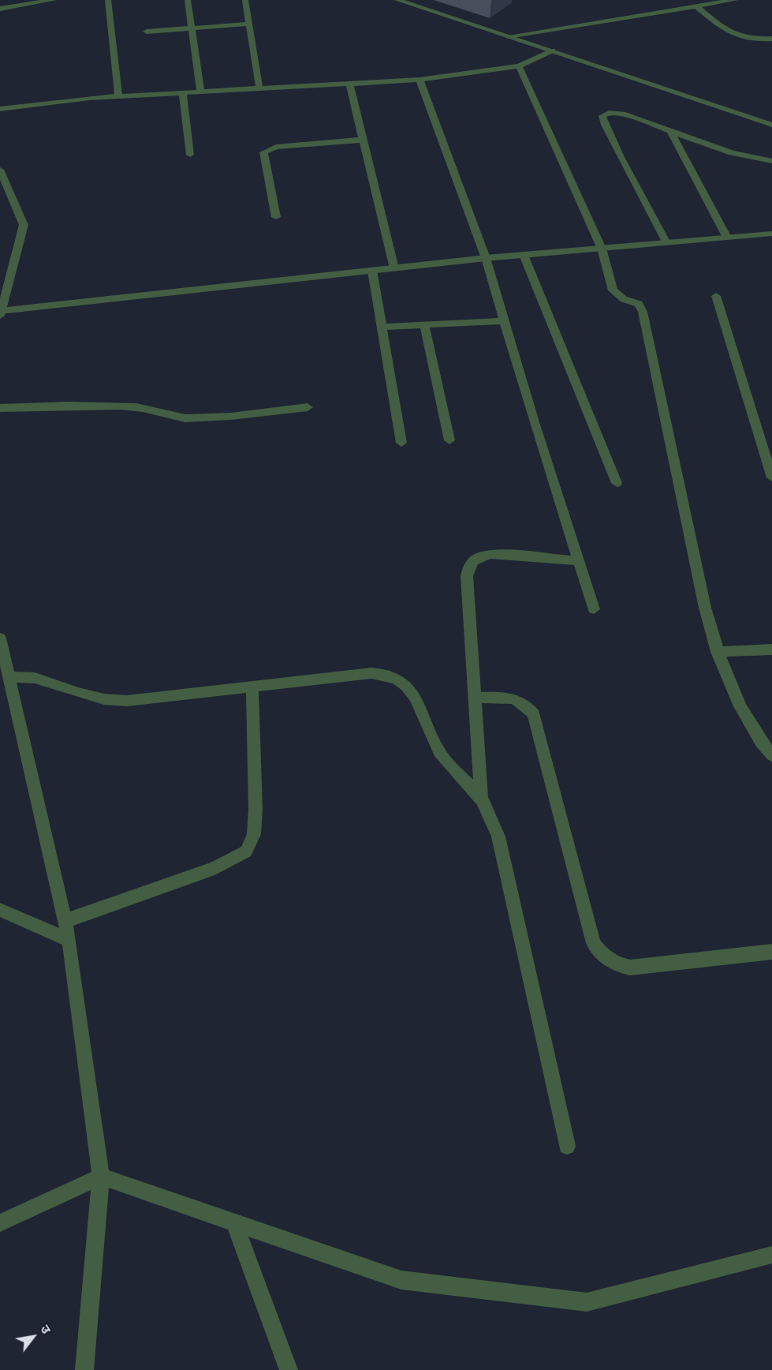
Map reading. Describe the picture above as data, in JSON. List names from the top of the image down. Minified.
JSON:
{"north":"top right"}
